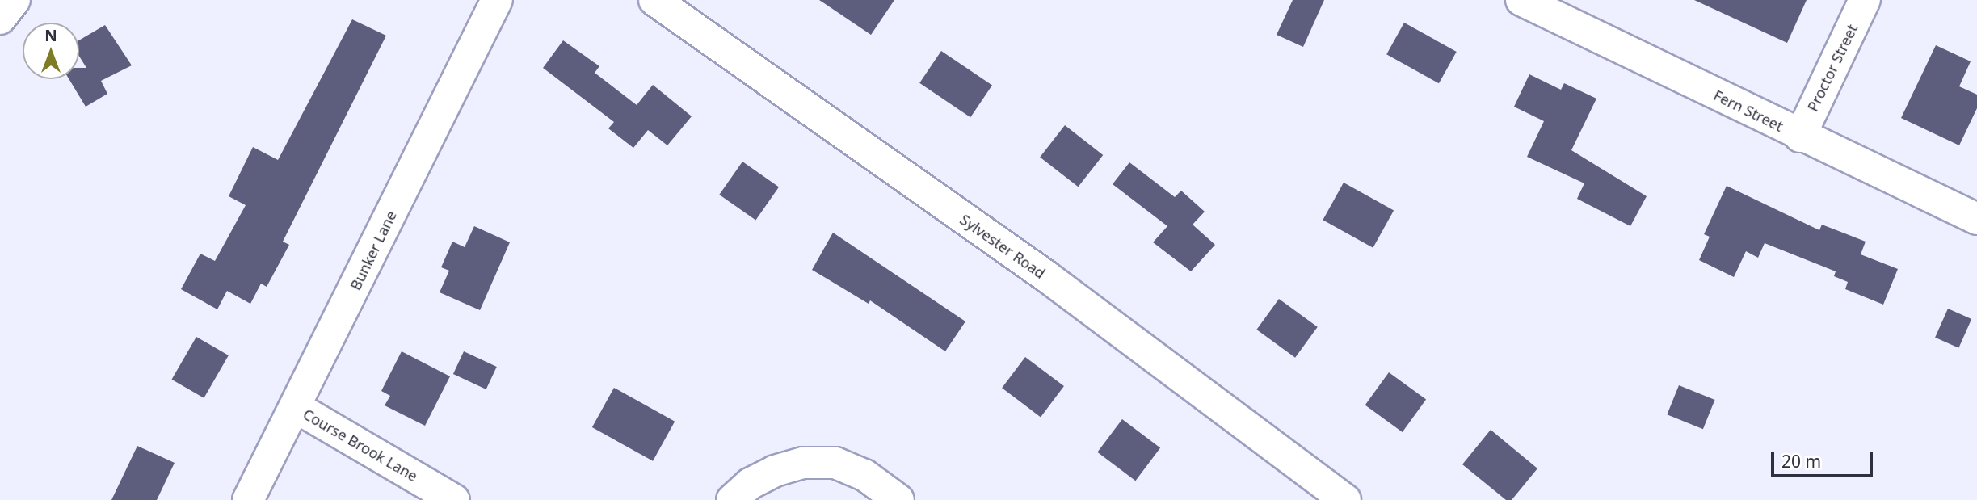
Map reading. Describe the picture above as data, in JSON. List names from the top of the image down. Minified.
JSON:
{"streets":{"street":["Proctor Street","Fern Street","Sylvester Road","Bunker Lane","Course Brook Lane"]},"crossings":[["Proctor Street","Fern Street"],["Bunker Lane","Course Brook Lane"]],"scale_bar":"20 m","north":"top"}
